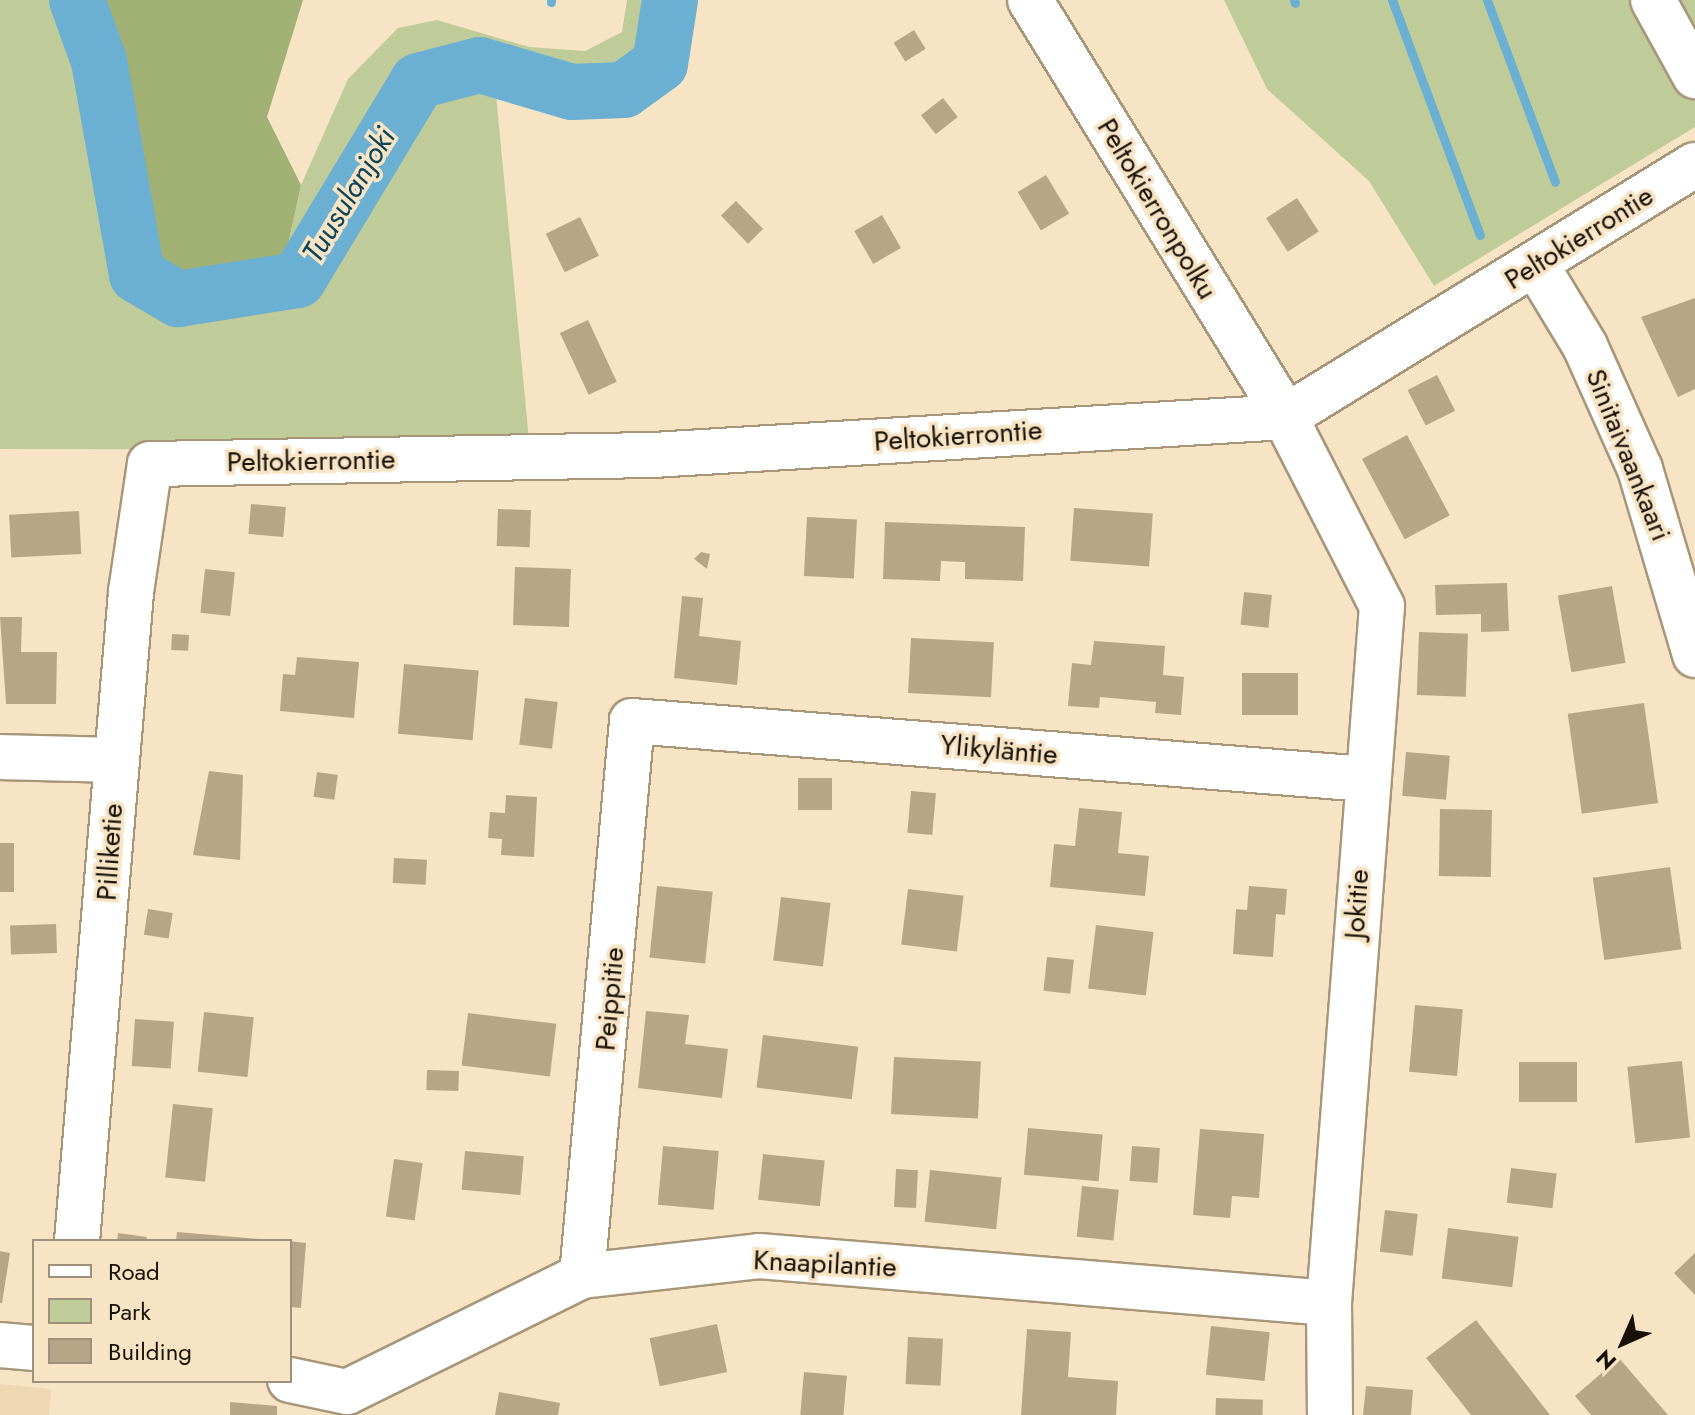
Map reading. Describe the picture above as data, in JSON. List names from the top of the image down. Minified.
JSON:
{"streets":{"street":["Peltokierronpolku","Peltokierrontie","Sinitaivaankaari","Ylikyläntie","Pilliketie","Jokitie","Peippitie","Knaapilantie"]},"crossings":[["Peltokierronpolku","Peltokierrontie"],["Peltokierronpolku","Jokitie"],["Peltokierrontie","Sinitaivaankaari"],["Peltokierrontie","Pilliketie"],["Peltokierrontie","Jokitie"],["Ylikyläntie","Jokitie"],["Ylikyläntie","Peippitie"],["Jokitie","Knaapilantie"],["Peippitie","Knaapilantie"]],"water":["Tuusulanjoki"],"legend":["Road","Park","Building"],"north":"bottom left"}
